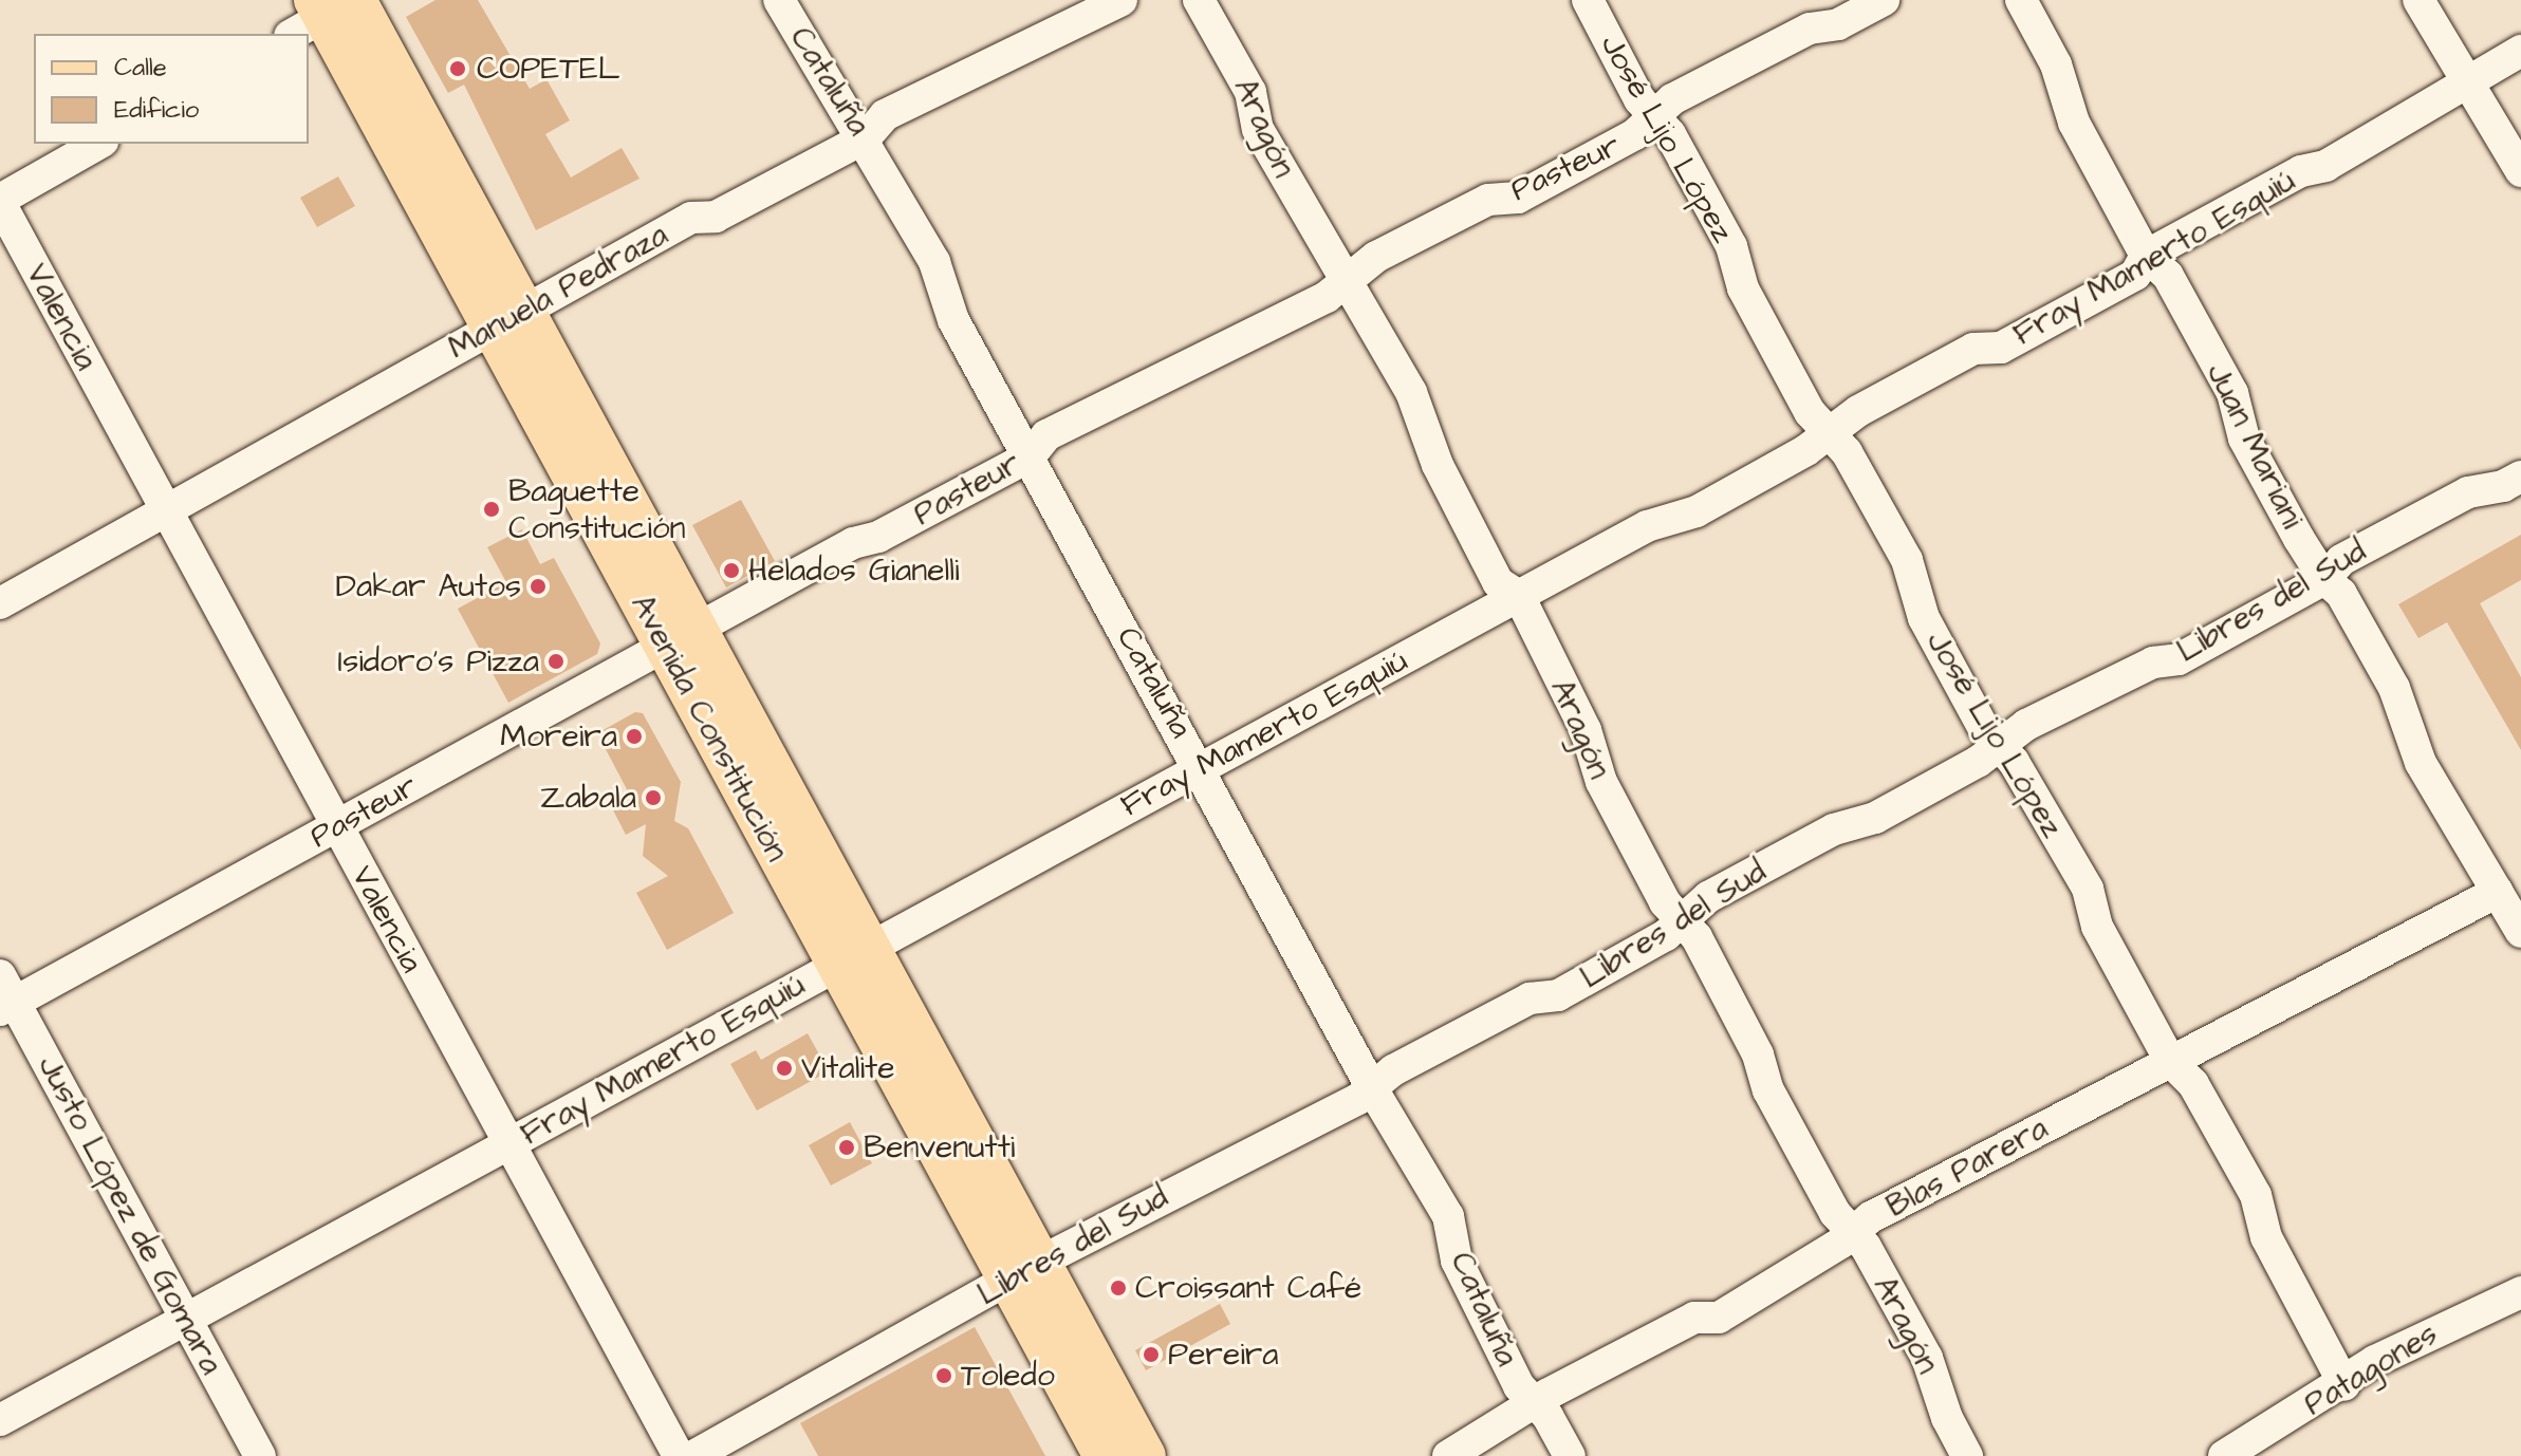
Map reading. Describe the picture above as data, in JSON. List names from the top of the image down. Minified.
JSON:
{"streets":{"main road":["Avenida Constitución"],"street":["Cataluña","Aragón","José Lijo López","Pasteur","Fray Mamerto Esquiú","Manuela Pedraza","Valencia","Juan Mariani","Libres del Sud","Blas Parera","Justo López de Gomara","Patagones"]},"crossings":[["Cataluña","Pasteur"],["Cataluña","Fray Mamerto Esquiú"],["Cataluña","Manuela Pedraza"],["Cataluña","Libres del Sud"],["Cataluña","Blas Parera"],["Aragón","Pasteur"],["Aragón","Fray Mamerto Esquiú"],["Aragón","Libres del Sud"],["Aragón","Blas Parera"],["José Lijo López","Pasteur"],["José Lijo López","Fray Mamerto Esquiú"],["José Lijo López","Libres del Sud"],["José Lijo López","Blas Parera"],["José Lijo López","Patagones"],["Pasteur","Valencia"],["Pasteur","Avenida Constitución"],["Pasteur","Justo López de Gomara"],["Fray Mamerto Esquiú","Valencia"],["Fray Mamerto Esquiú","Juan Mariani"],["Fray Mamerto Esquiú","Avenida Constitución"],["Fray Mamerto Esquiú","Justo López de Gomara"],["Manuela Pedraza","Valencia"],["Manuela Pedraza","Avenida Constitución"],["Juan Mariani","Libres del Sud"],["Juan Mariani","Blas Parera"],["Libres del Sud","Avenida Constitución"]],"places":["COPETEL","Baguette Constitución","Helados Gianelli","Dakar Autos","Isidoro's Pizza","Moreira","Zabala","Vitalite","Benvenutti","Croissant Café","Pereira","Toledo"],"legend":["Calle","Edificio"]}
